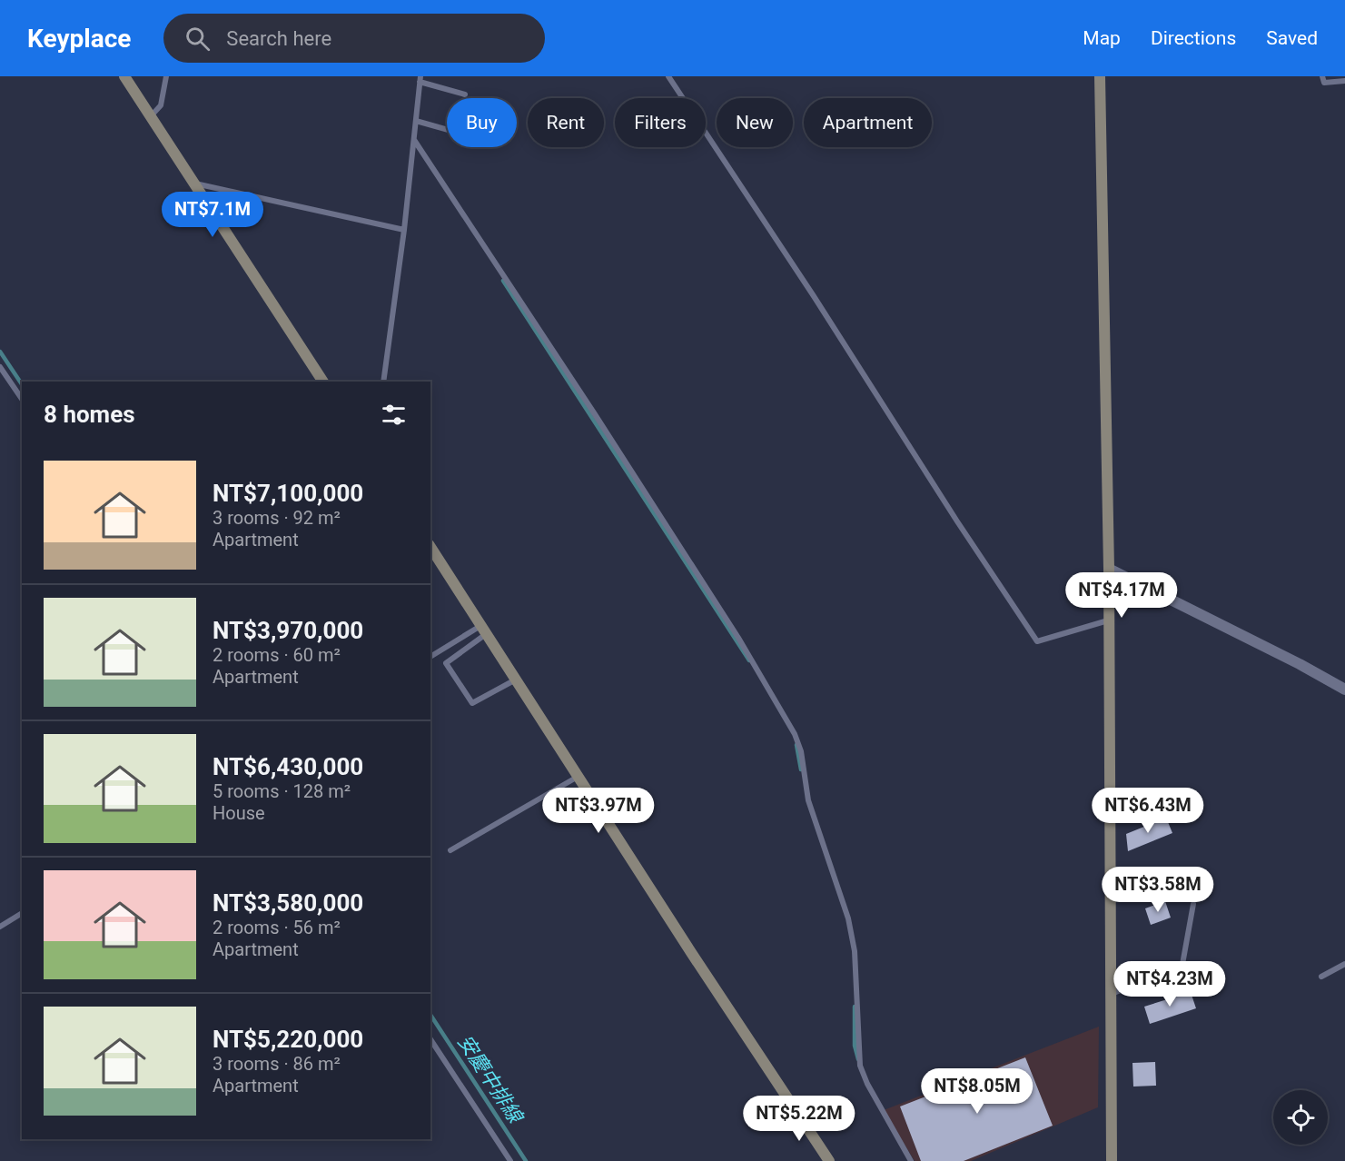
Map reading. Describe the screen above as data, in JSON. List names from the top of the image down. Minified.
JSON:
{"water":["安慶中排線"],"page":{"header":"Keyplace","search":"Search here","nav":["Map","Directions","Saved"],"chip":["Buy","Rent","Filters","New","Apartment"],"price":["NT$7.1M","NT$4.17M","NT$3.97M","NT$6.43M","NT$3.58M","NT$4.23M","NT$8.05M","NT$5.22M"],"heading":"8 homes","list":[{"name":"NT$7,100,000","note":"3 rooms · 92 m² · Apartment"},{"name":"NT$3,970,000","note":"2 rooms · 60 m² · Apartment"},{"name":"NT$6,430,000","note":"5 rooms · 128 m² · House"},{"name":"NT$3,580,000","note":"2 rooms · 56 m² · Apartment"},{"name":"NT$5,220,000","note":"3 rooms · 86 m² · Apartment"}]}}
